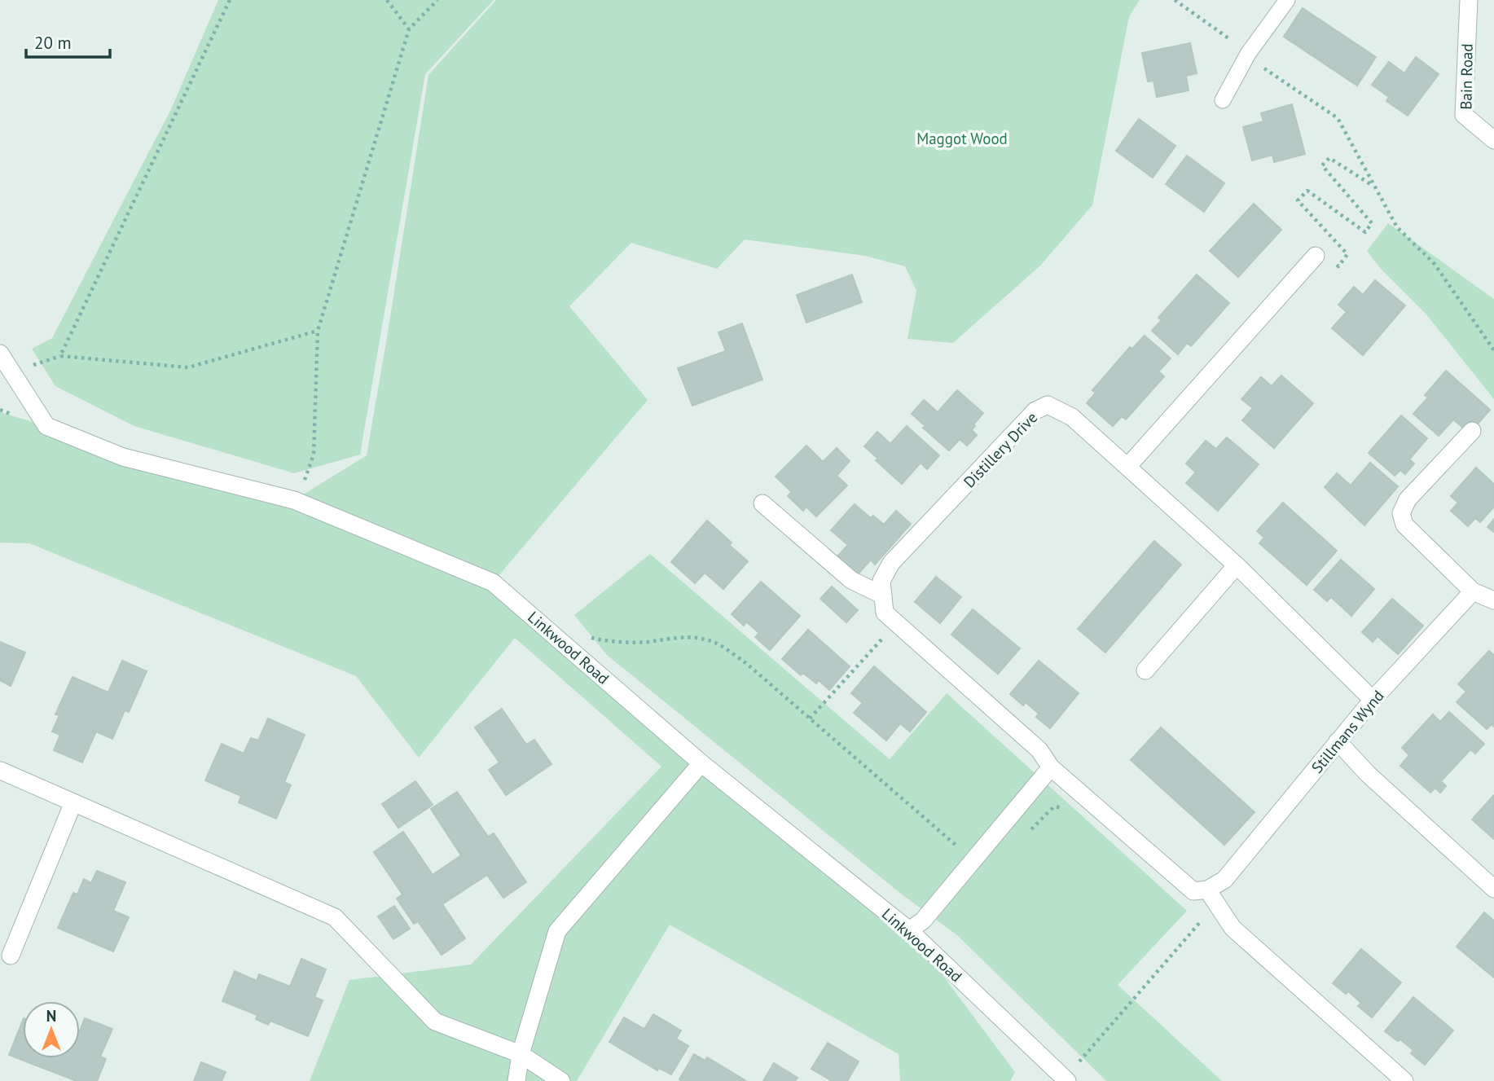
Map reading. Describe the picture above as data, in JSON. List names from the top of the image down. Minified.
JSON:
{"streets":{"street":["Bain Road","Distillery Drive","Linkwood Road","Stillmans Wynd"]},"crossings":[["Distillery Drive","Stillmans Wynd"]],"parks":["Maggot Wood"],"scale_bar":"20 m","north":"top"}
